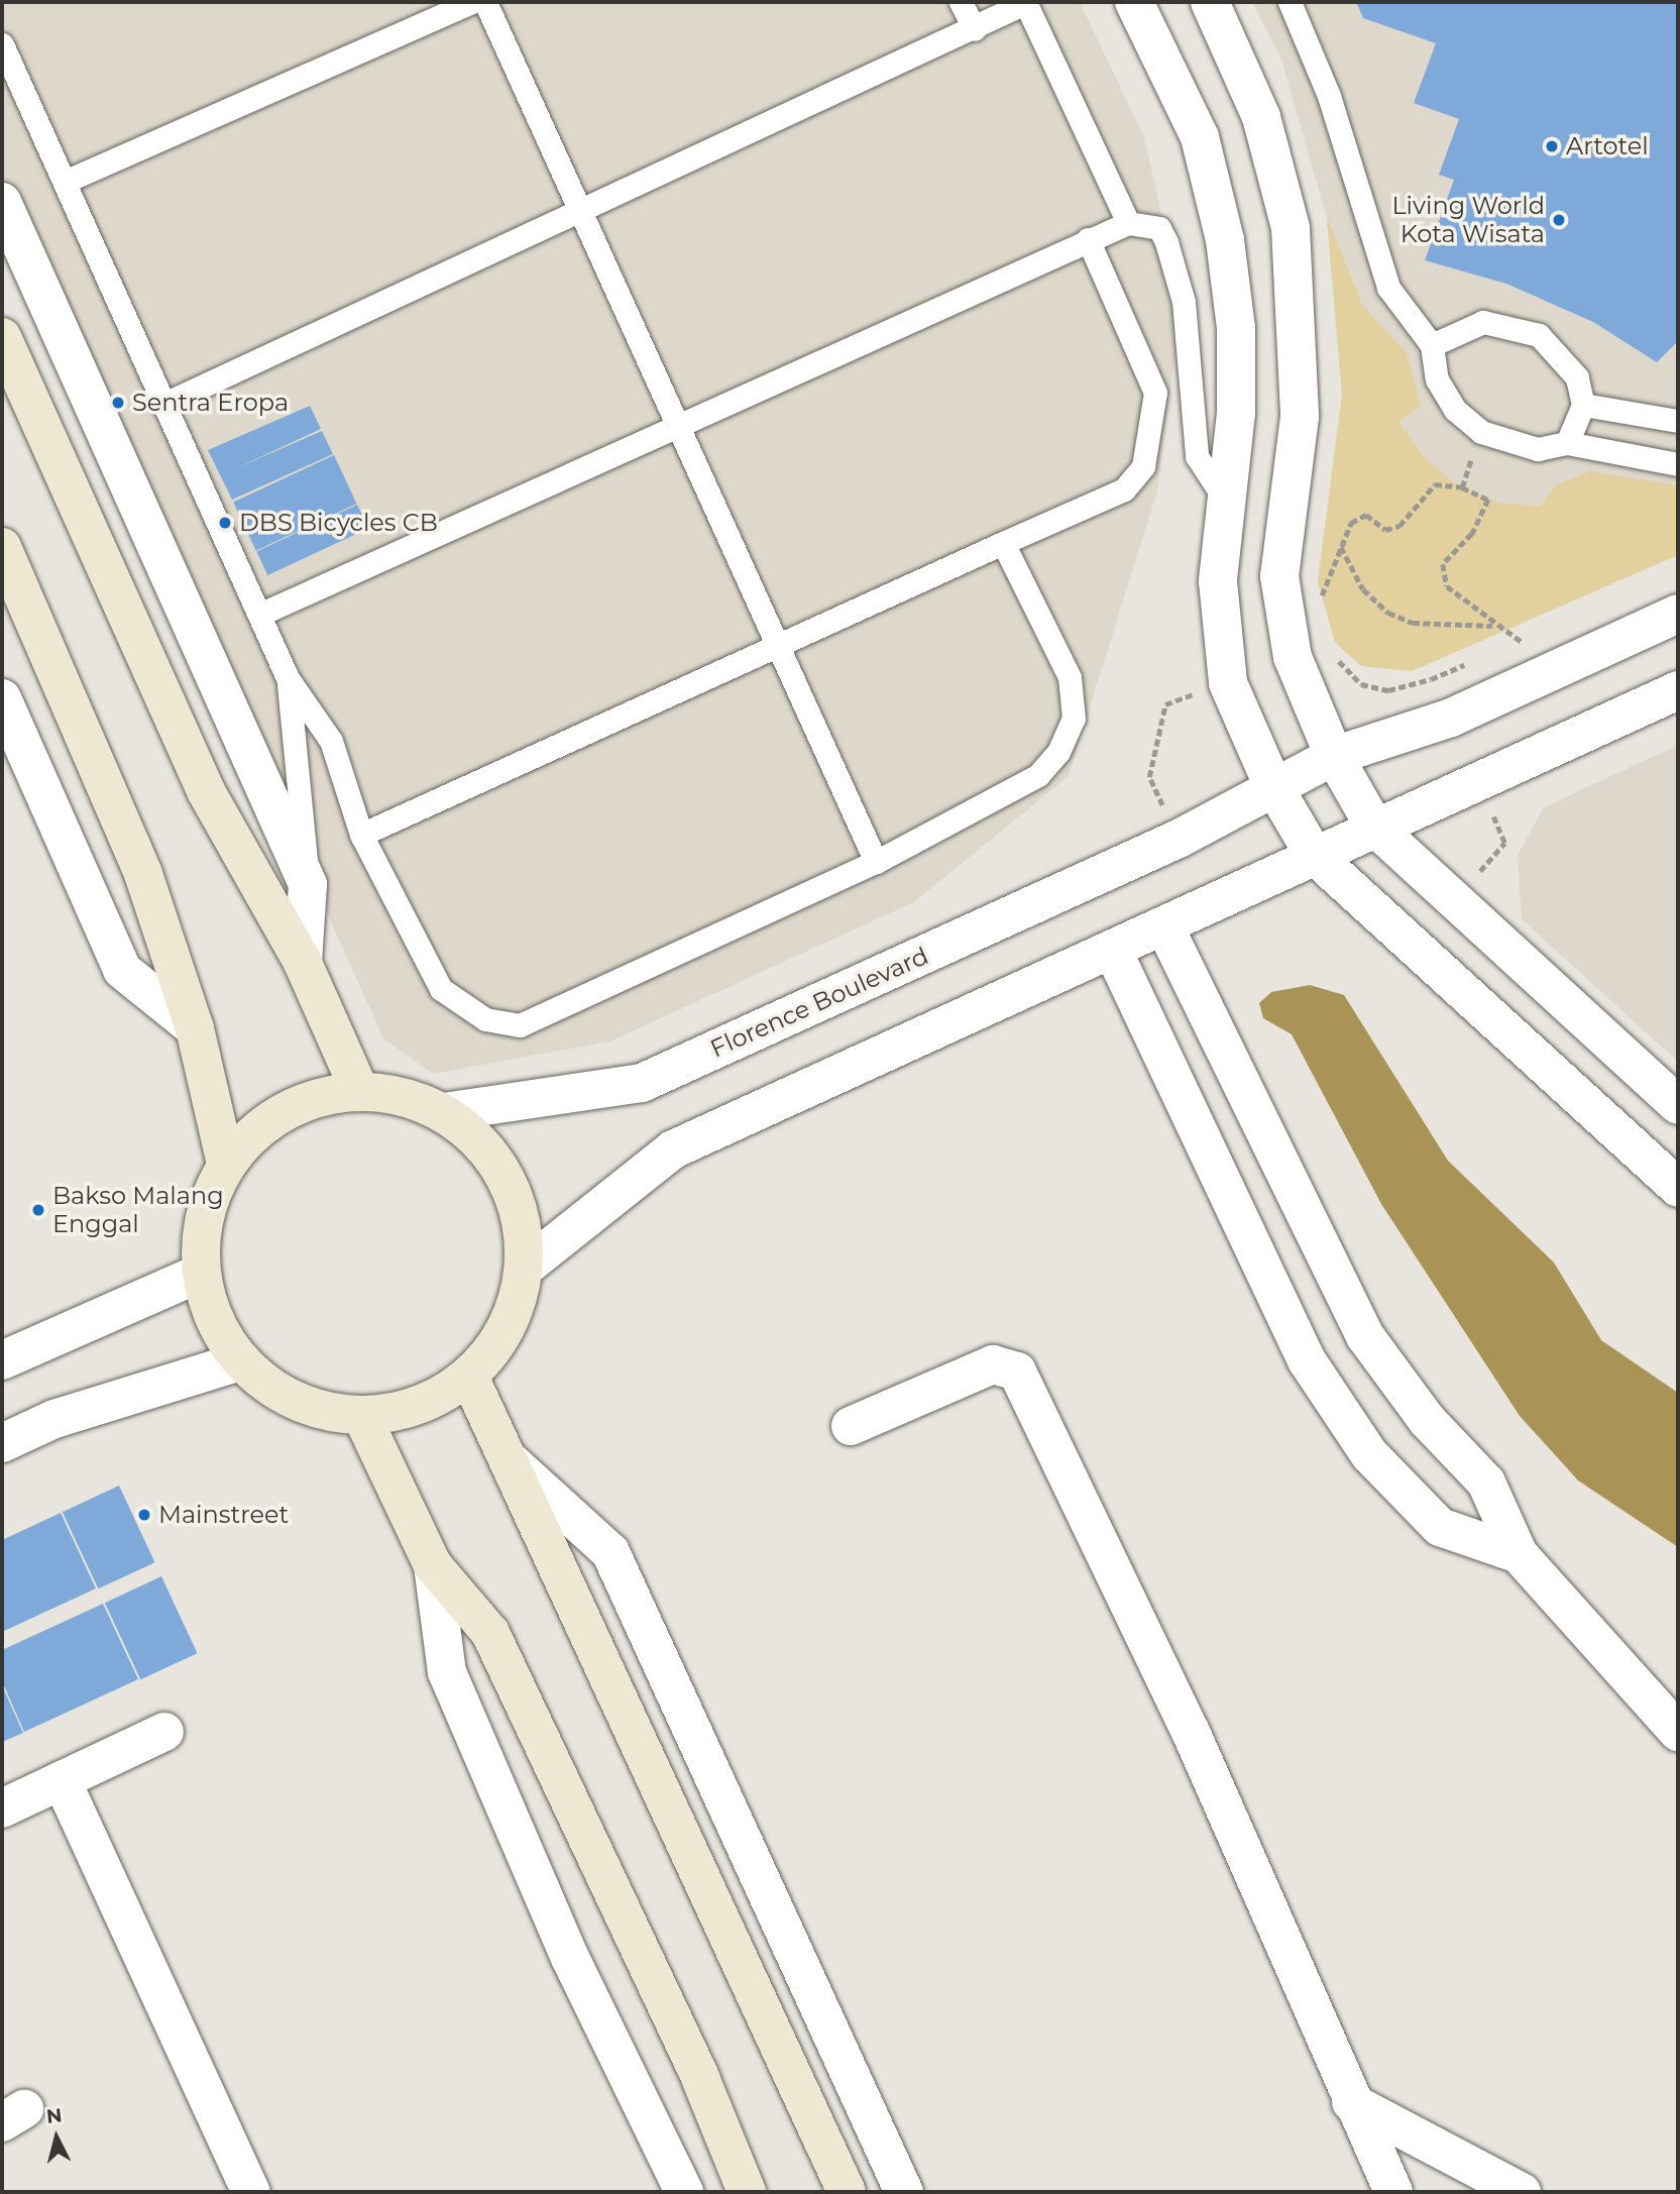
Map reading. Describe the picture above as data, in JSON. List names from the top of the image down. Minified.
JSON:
{"streets":{"street":["Florence Boulevard"]},"places":["Artotel","Living World Kota Wisata","Sentra Eropa","DBS Bicycles CB","Bakso Malang Enggal","Mainstreet"],"north":"top"}
